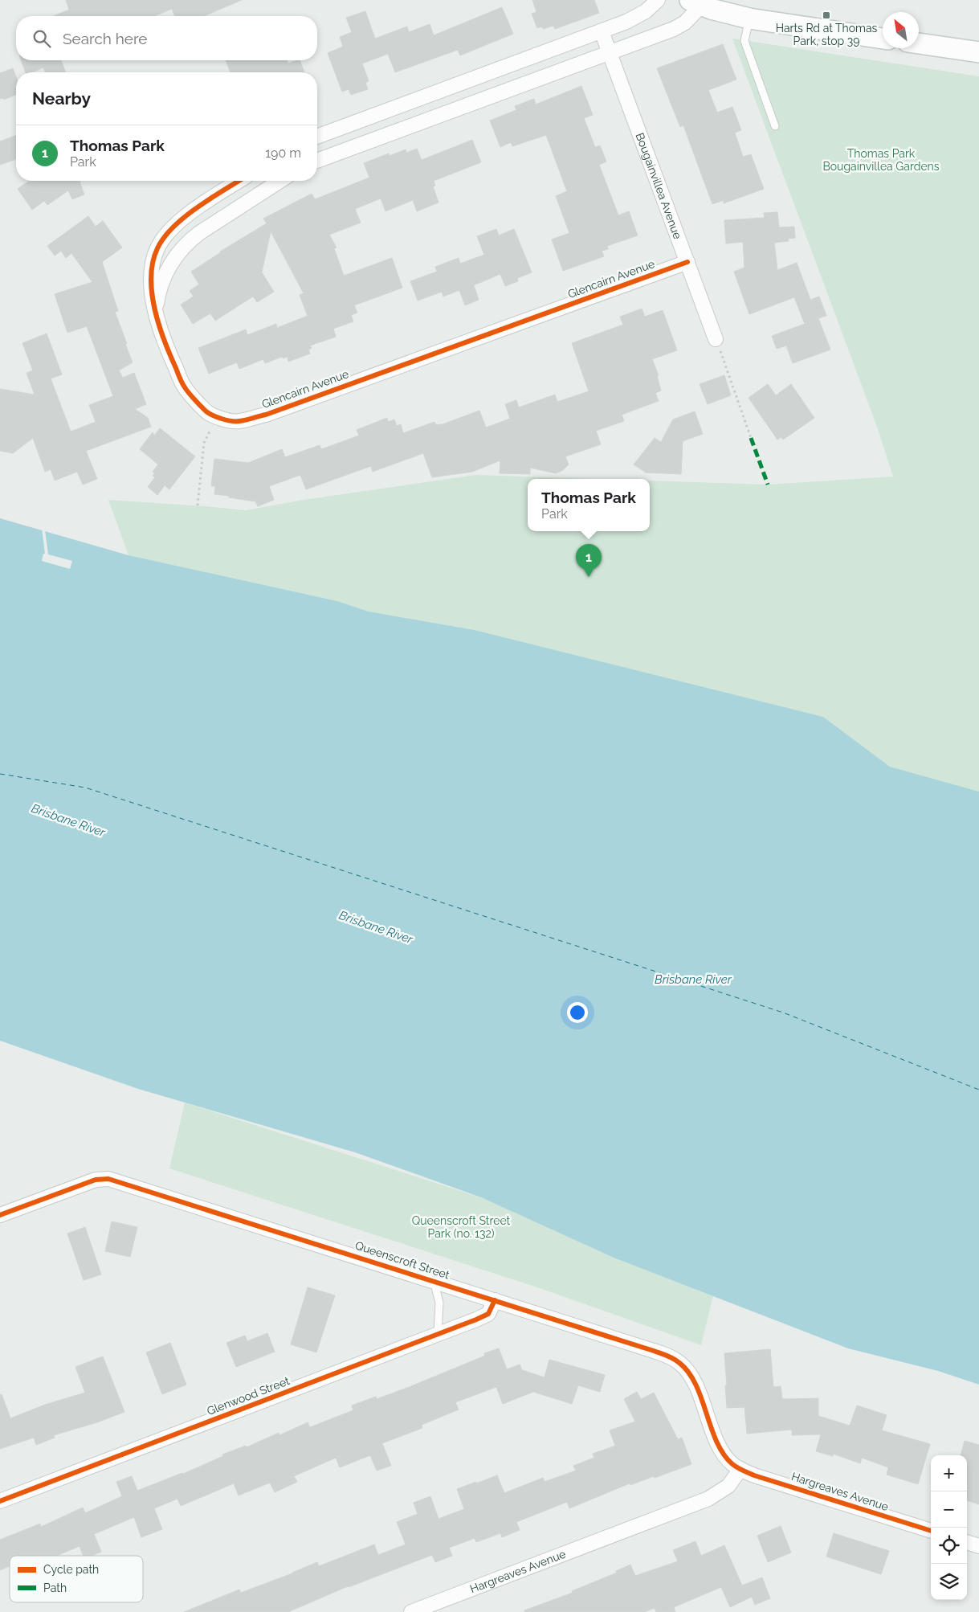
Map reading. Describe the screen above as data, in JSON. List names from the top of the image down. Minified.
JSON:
{"streets":{"street":["Bougainvillea Avenue","Glencairn Avenue","Queenscroft Street","Glenwood Street","Hargreaves Avenue"]},"crossings":[["Bougainvillea Avenue","Glencairn Avenue"],["Queenscroft Street","Glenwood Street"],["Queenscroft Street","Hargreaves Avenue"]],"water":["Brisbane River"],"parks":["Thomas Park Bougainvillea Gardens","Queenscroft Street Park (no. 132)"],"places":{"transit":["Harts Rd at Thomas Park, stop 39"]},"legend":["Cycle path","Path"],"north":"top left","page":{"search":"Search here","heading":"Nearby","list":[{"mark":"1","name":"Thomas Park","note":"Park","value":"190 m"}],"popup":["Thomas Park","Park"],"pins":"1","map_buttons":["+","−"]}}
